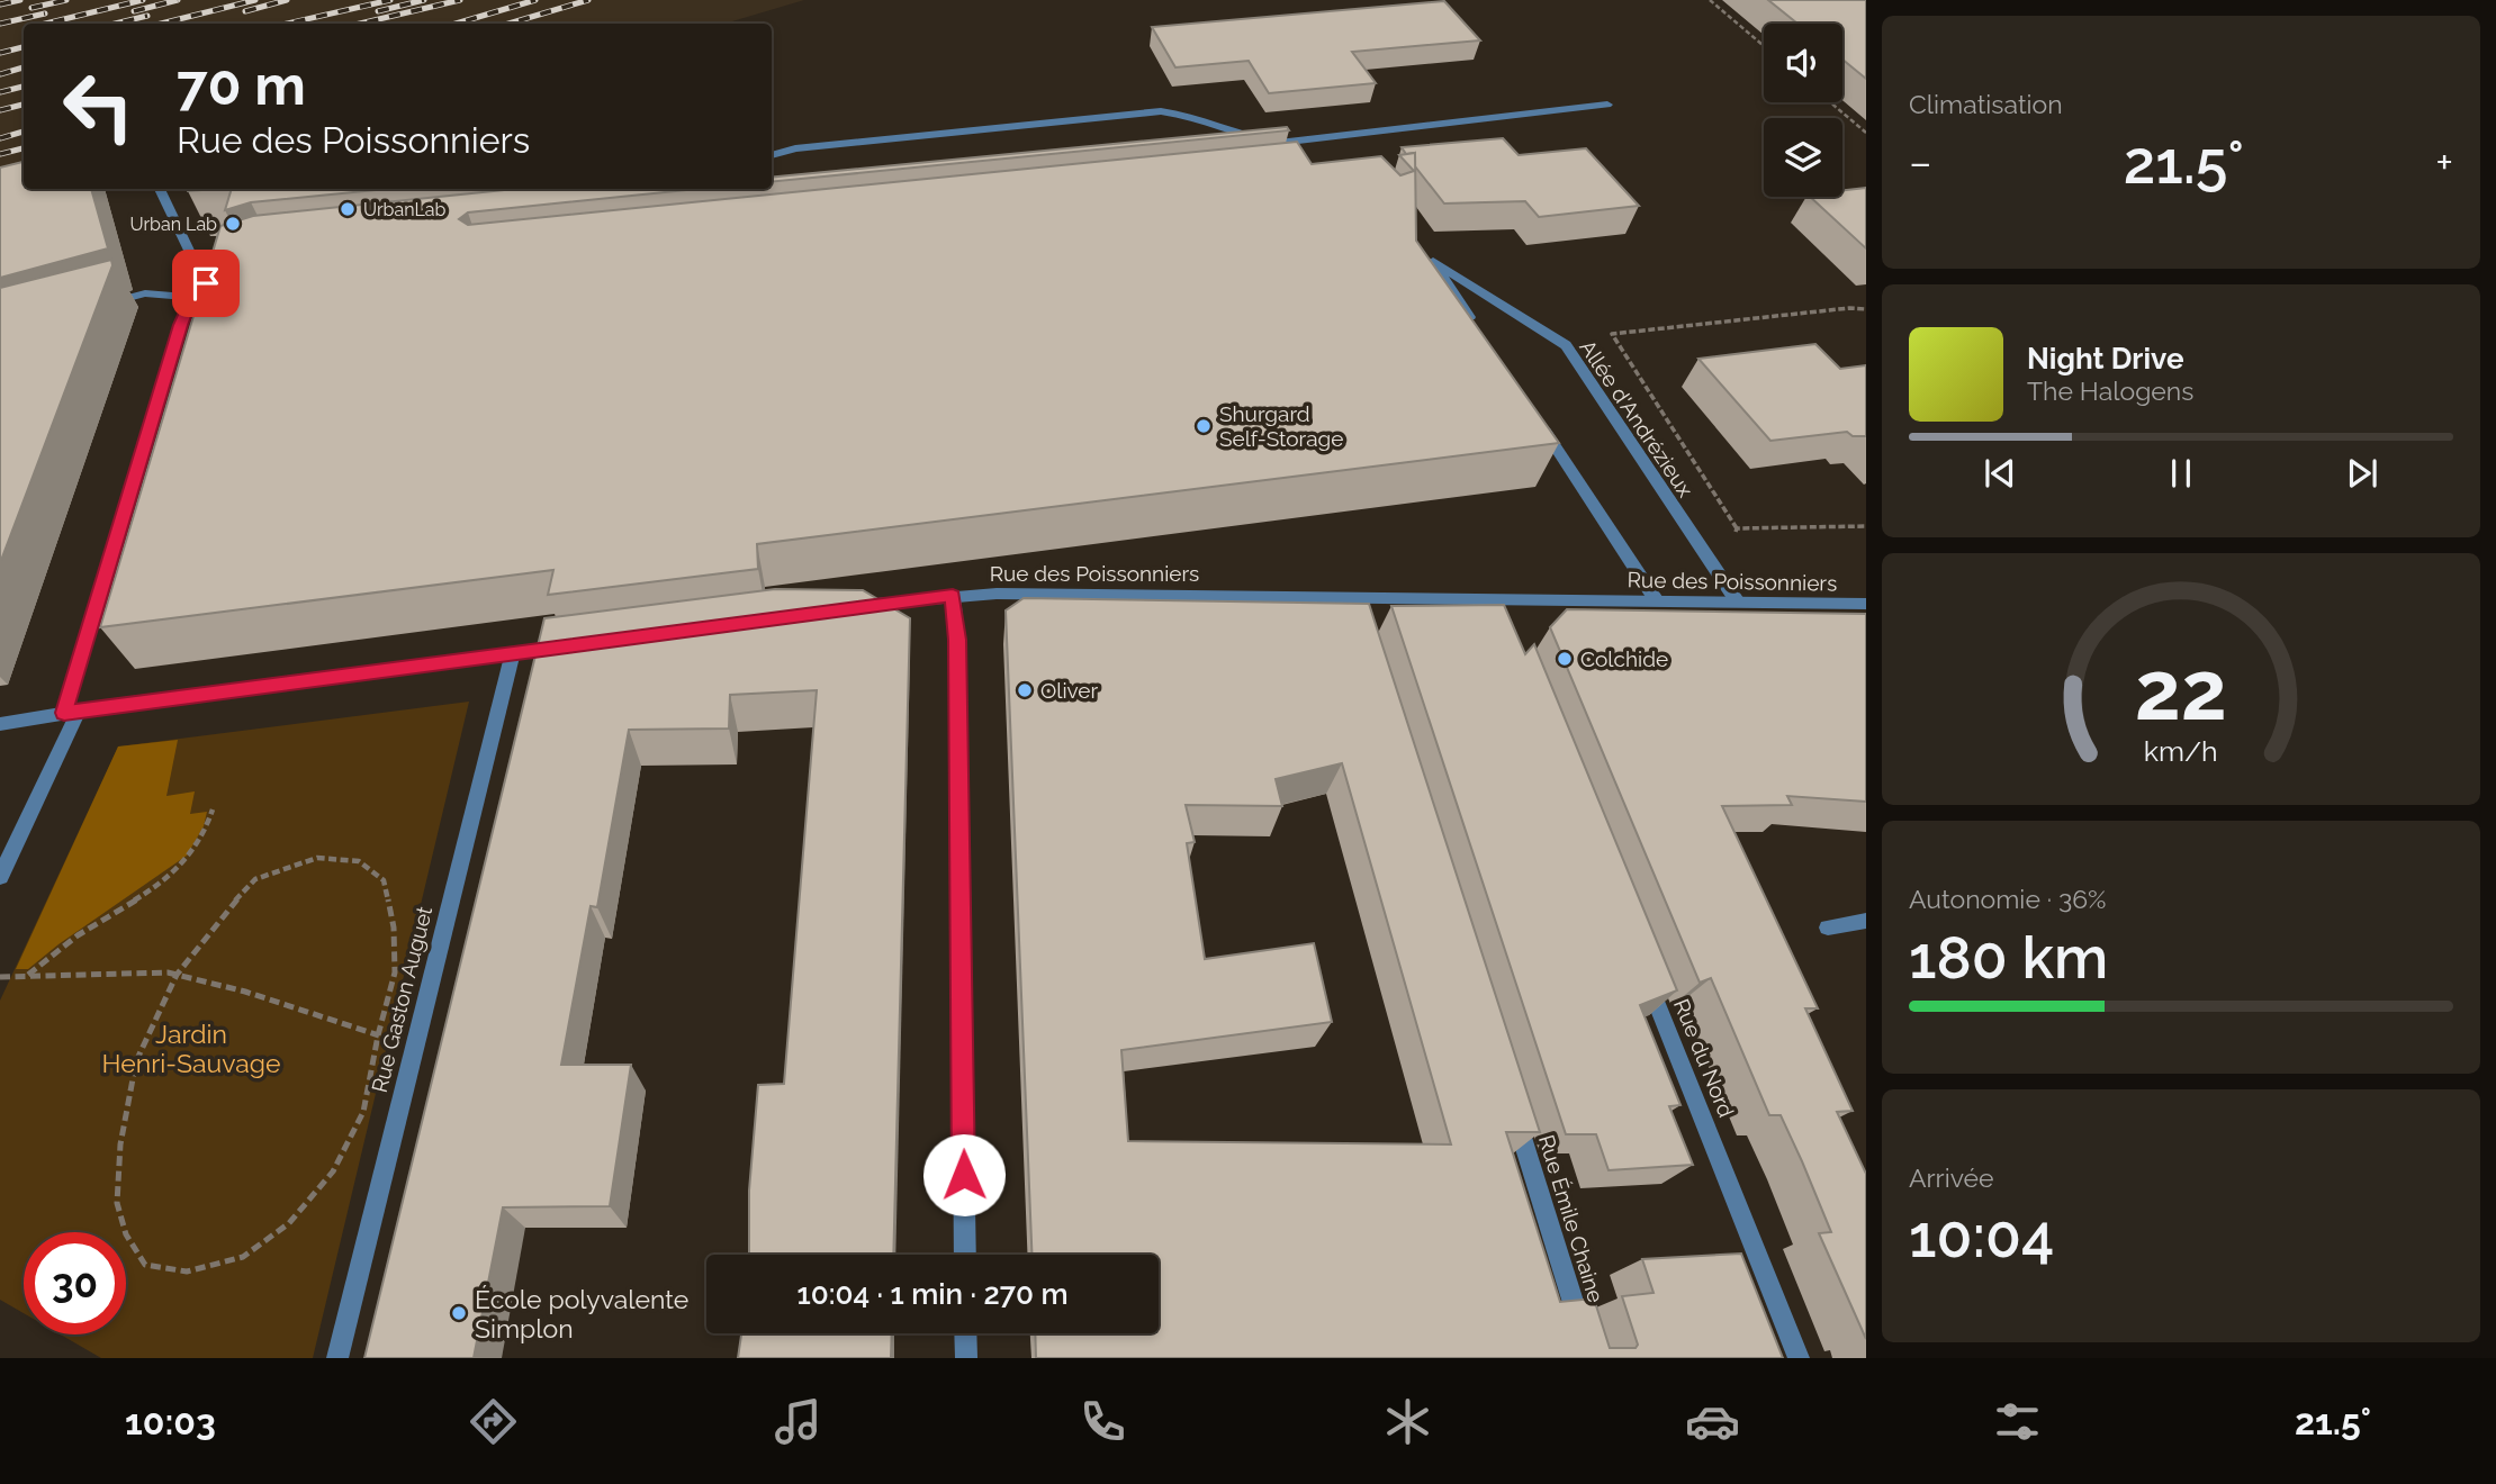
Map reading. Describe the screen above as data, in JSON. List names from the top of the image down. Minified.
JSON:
{"streets":{"street":["Allée d'Andrézieux","Rue des Poissonniers","Rue Gaston Auguet","Rue du Nord","Rue Émile Chaine"]},"crossings":[["Allée d'Andrézieux","Rue des Poissonniers"]],"parks":["Jardin Henri-Sauvage"],"places":["UrbanLab","Urban Lab","Shurgard Self-Storage","Colchide","Oliver","École polyvalente Simplon"],"page":{"tile":["Climatisation",["Autonomie · 36%","180 km"],["Arrivée","10:04"]],"turn":["70 m","Rue des Poissonniers"],"heat":["−","21.5°","+"],"song":["Night Drive","The Halogens"],"limit":"30","trip":"10:04 · 1 min · 270 m","tabs":["10:03","21.5°"],"gauge":["22","km/h"]}}
